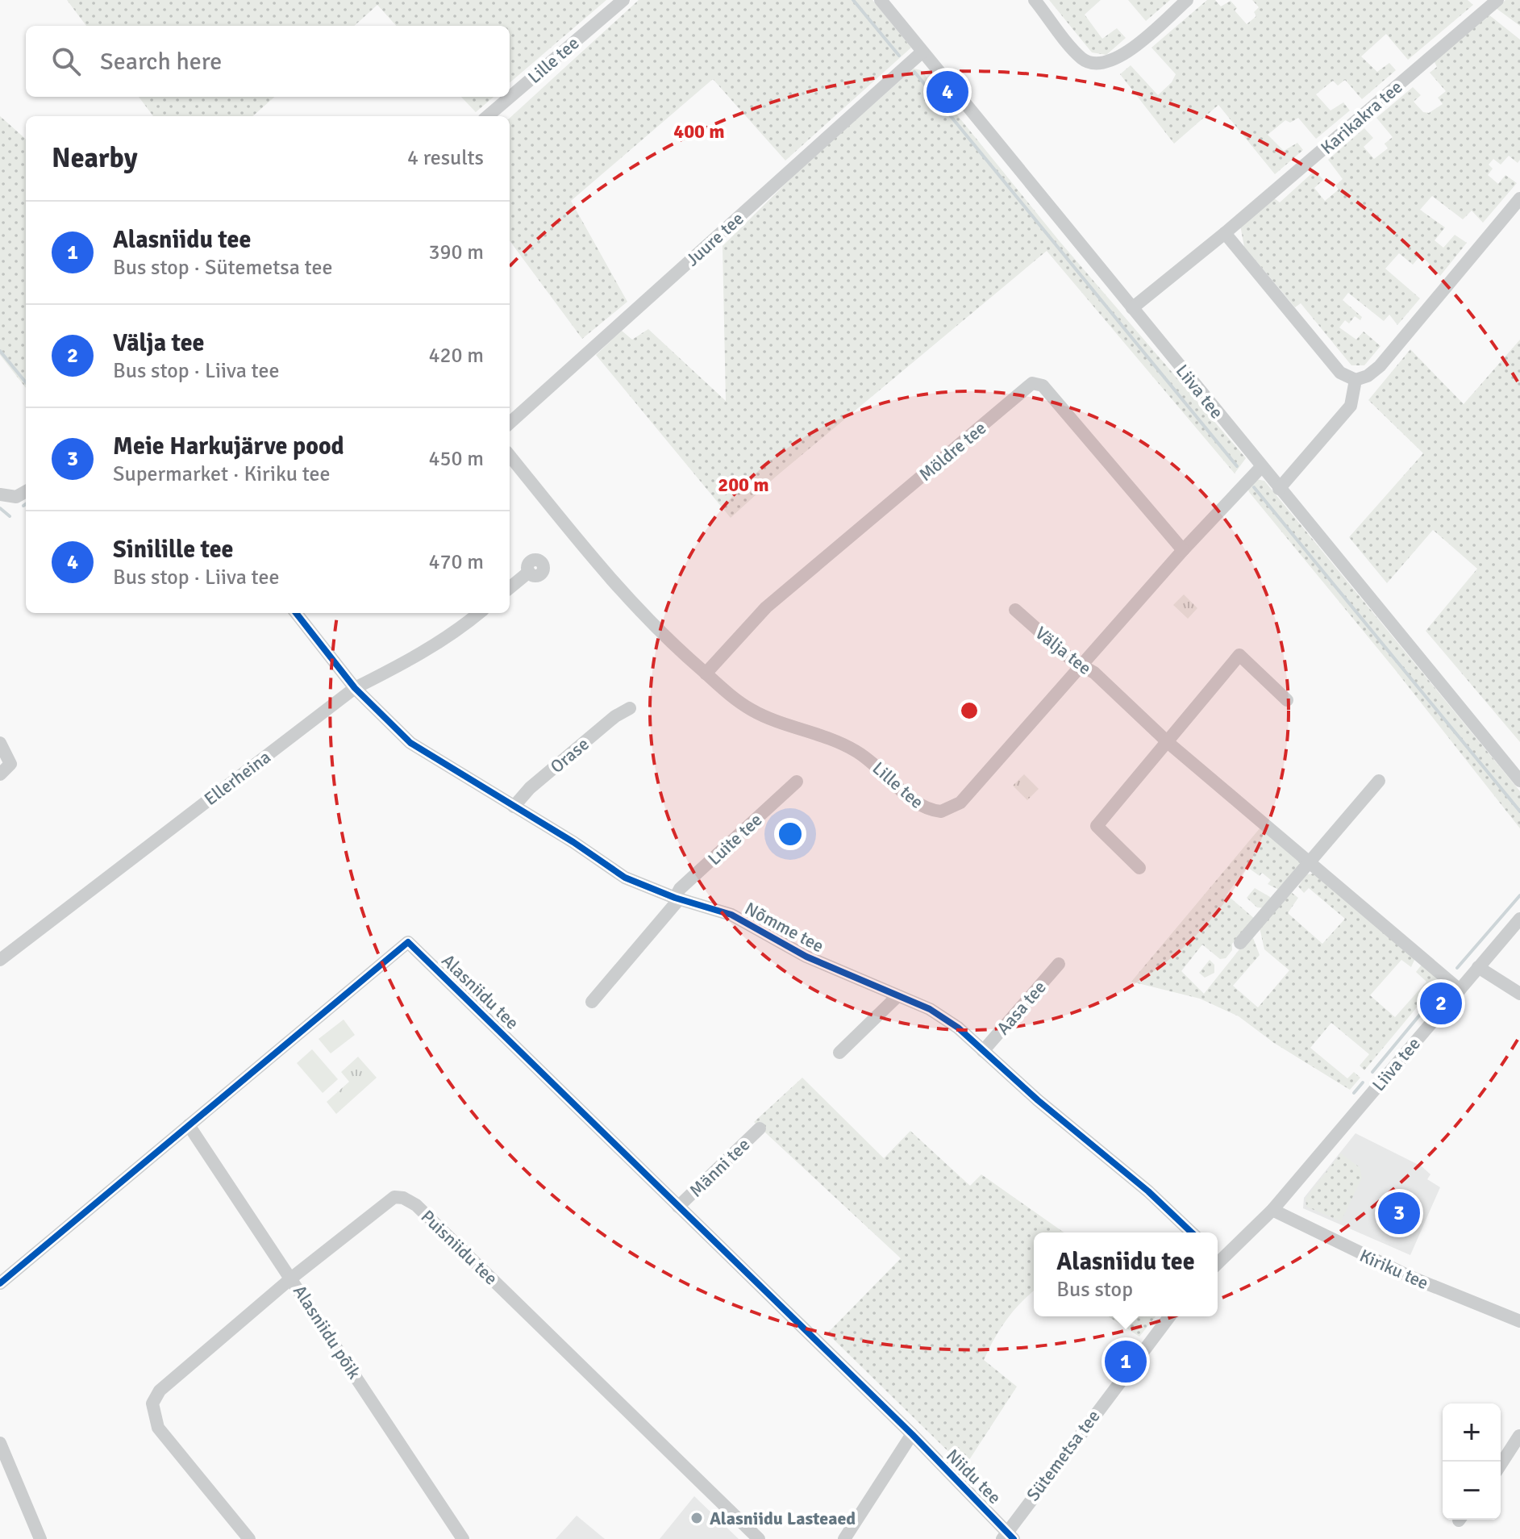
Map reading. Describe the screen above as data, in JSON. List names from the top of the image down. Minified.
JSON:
{"streets":{"street":["Lille tee","Karikakra tee","Juure tee","Liiva tee","Möldre tee","Välja tee","Orase","Ellerheina","Luite tee","Nõmme tee","Alasniidu tee","Aasa tee","Männi tee","Puisniidu tee","Kiriku tee","Alasniidu põik","Sütemetsa tee","Niidu tee"]},"crossings":[["Lille tee","Liiva tee"],["Lille tee","Möldre tee"],["Lille tee","Välja tee"],["Karikakra tee","Liiva tee"],["Juure tee","Liiva tee"],["Liiva tee","Välja tee"],["Liiva tee","Kiriku tee"],["Orase","Nõmme tee"],["Ellerheina","Nõmme tee"],["Luite tee","Nõmme tee"],["Nõmme tee","Aasa tee"],["Alasniidu tee","Männi tee"],["Alasniidu tee","Alasniidu põik"],["Alasniidu tee","Niidu tee"],["Puisniidu tee","Alasniidu põik"],["Sütemetsa tee","Niidu tee"]],"places":["Alasniidu Lasteaed"],"page":{"search":"Search here","pins":["4","2","3","1"],"heading":["Nearby","4 results"],"list":[{"mark":"1","name":"Alasniidu tee","note":"Bus stop · Sütemetsa tee","value":"390 m"},{"mark":"2","name":"Välja tee","note":"Bus stop · Liiva tee","value":"420 m"},{"mark":"3","name":"Meie Harkujärve pood","note":"Supermarket · Kiriku tee","value":"450 m"},{"mark":"4","name":"Sinilille tee","note":"Bus stop · Liiva tee","value":"470 m"}],"popup":["Alasniidu tee","Bus stop"],"map_buttons":["+","−"]},"rings":["400 m","200 m"]}
